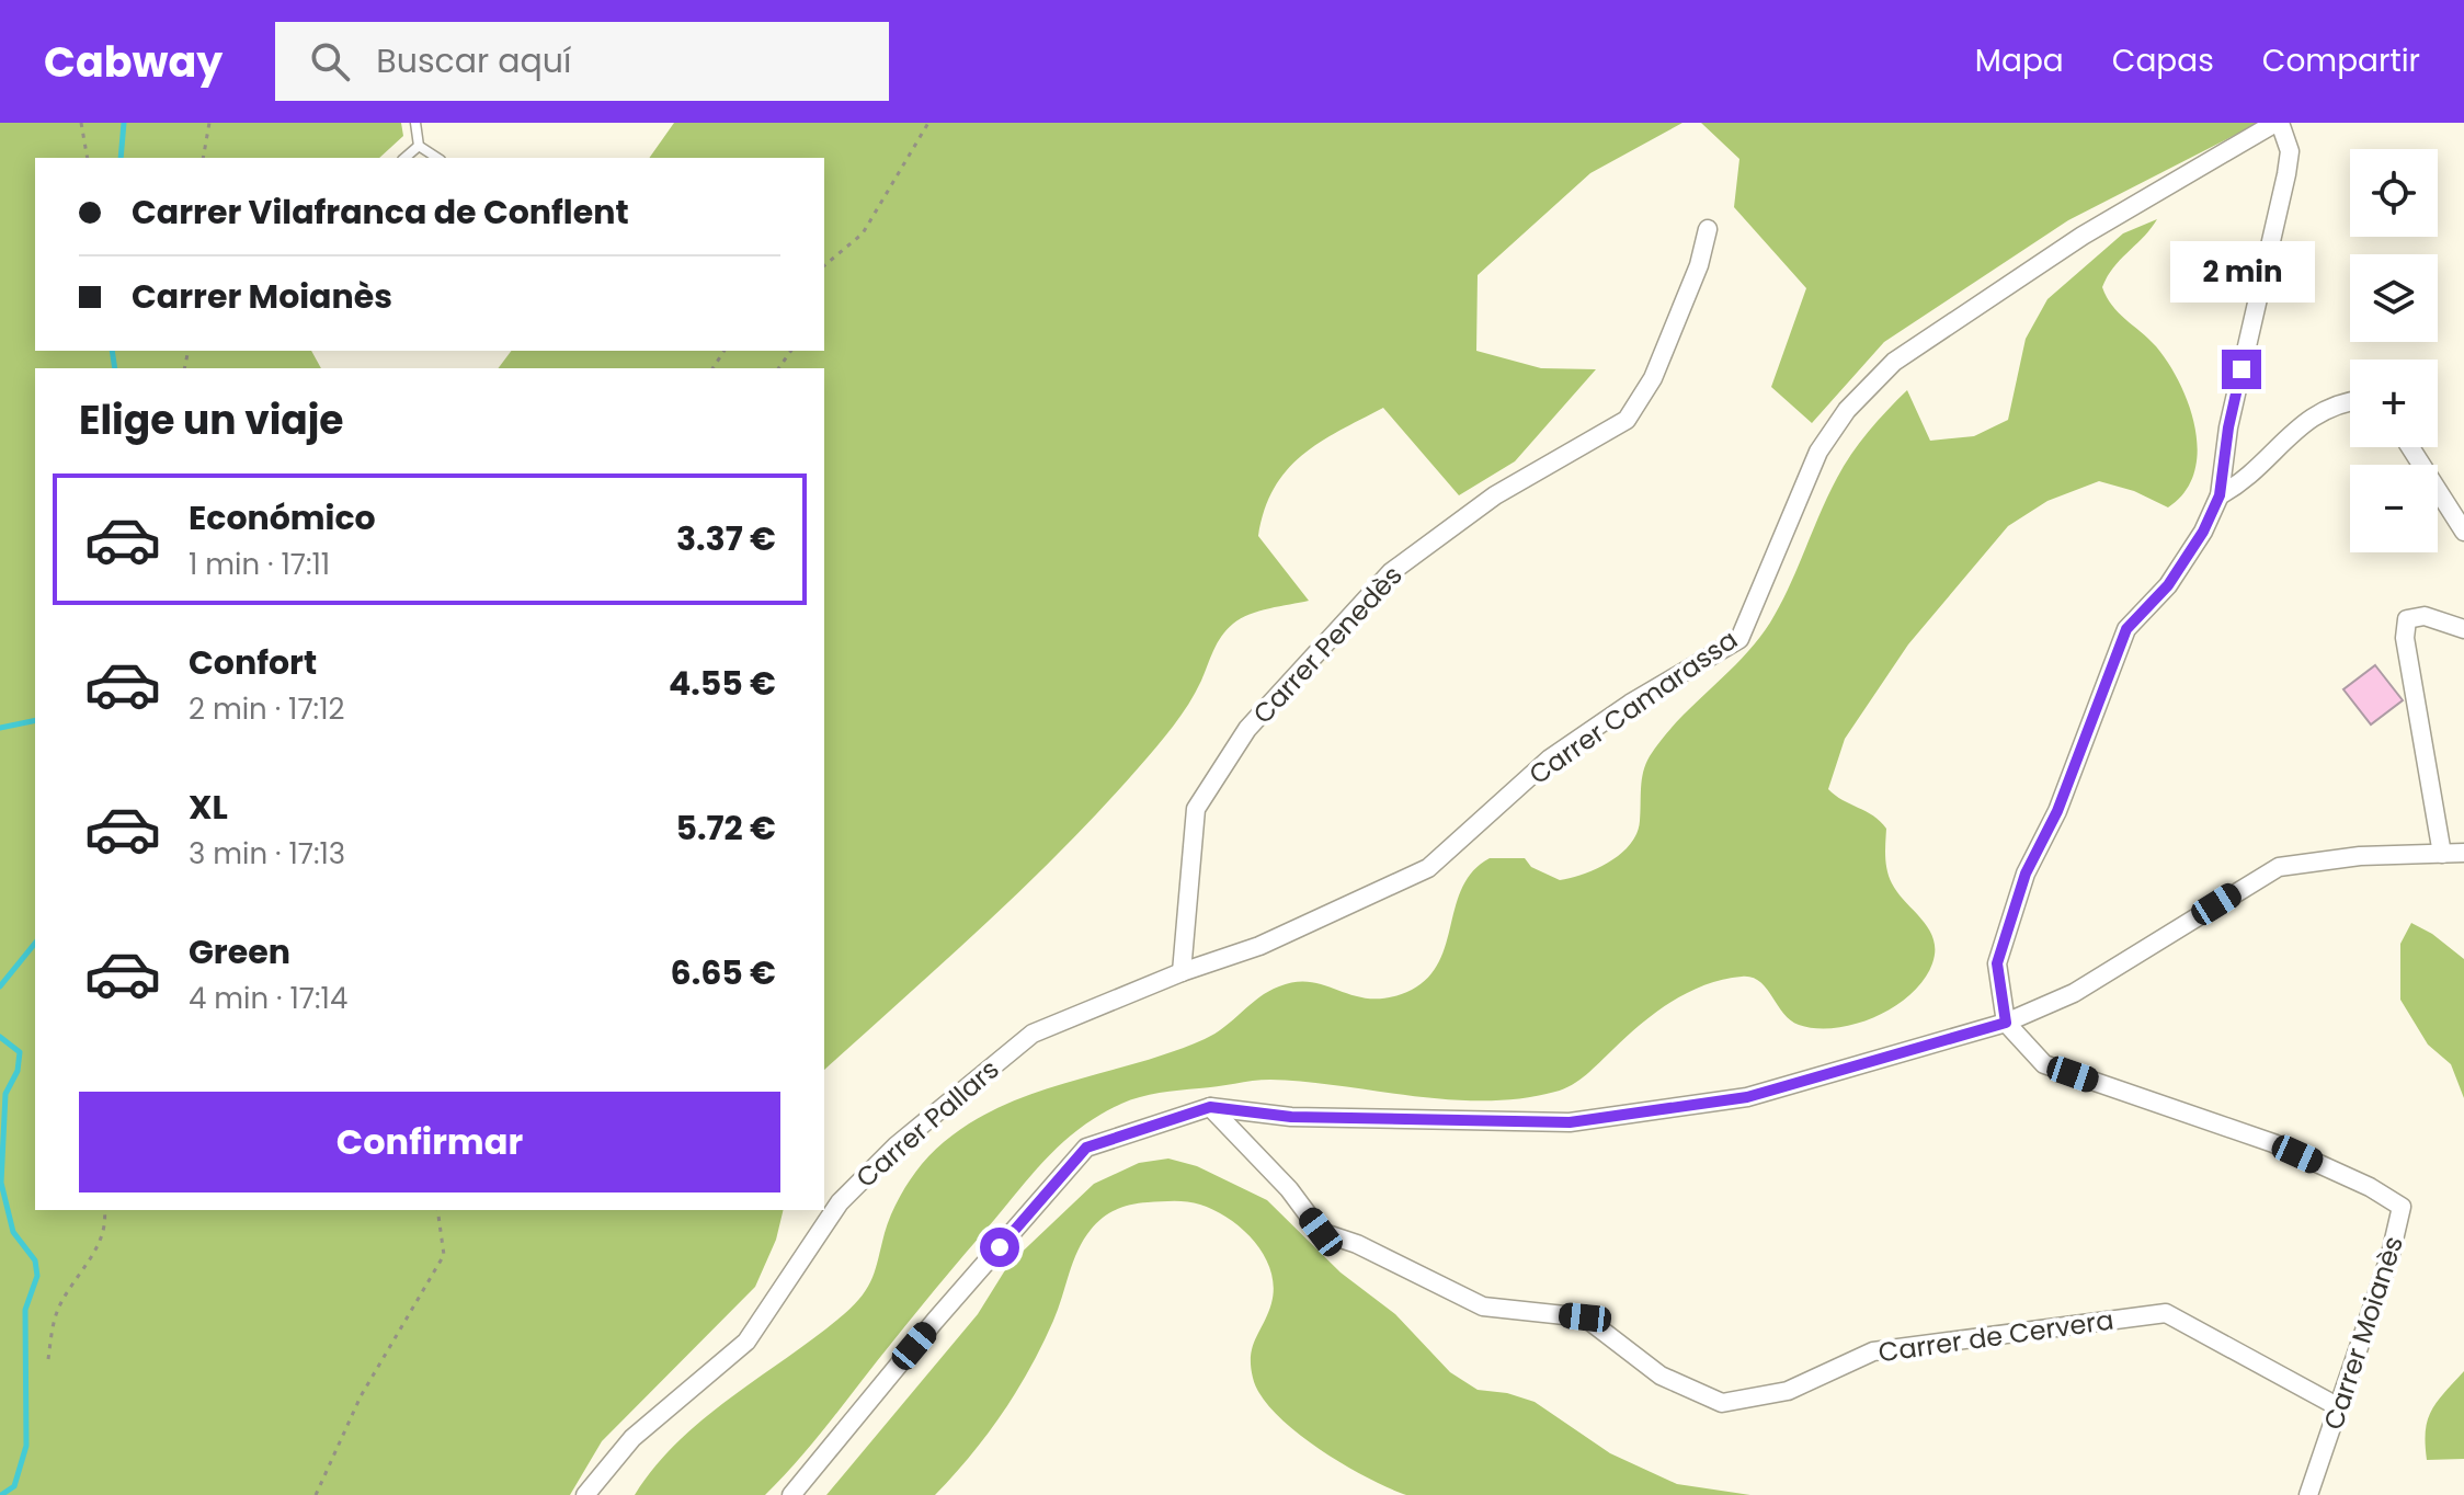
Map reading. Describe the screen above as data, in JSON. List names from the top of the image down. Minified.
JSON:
{"streets":{"street":["Carrer Penedès","Carrer Camarassa","Carrer Pallars","Carrer Moianès","Carrer de Cervera"]},"crossings":[["Carrer Penedès","Carrer Camarassa"],["Carrer Penedès","Carrer Pallars"],["Carrer Camarassa","Carrer Pallars"],["Carrer Moianès","Carrer de Cervera"]],"page":{"header":"Cabway","search":"Buscar aquí","nav":["Mapa","Capas","Compartir"],"map_buttons":["+","−"],"banner":["Carrer Vilafranca de Conflent","Carrer Moianès"],"bubble":"2 min","heading":"Elige un viaje","list":[{"name":"Económico","note":"1 min · 17:11","value":"3.37 €"},{"name":"Confort","note":"2 min · 17:12","value":"4.55 €"},{"name":"XL","note":"3 min · 17:13","value":"5.72 €"},{"name":"Green","note":"4 min · 17:14","value":"6.65 €"}],"buttons":"Confirmar"}}
